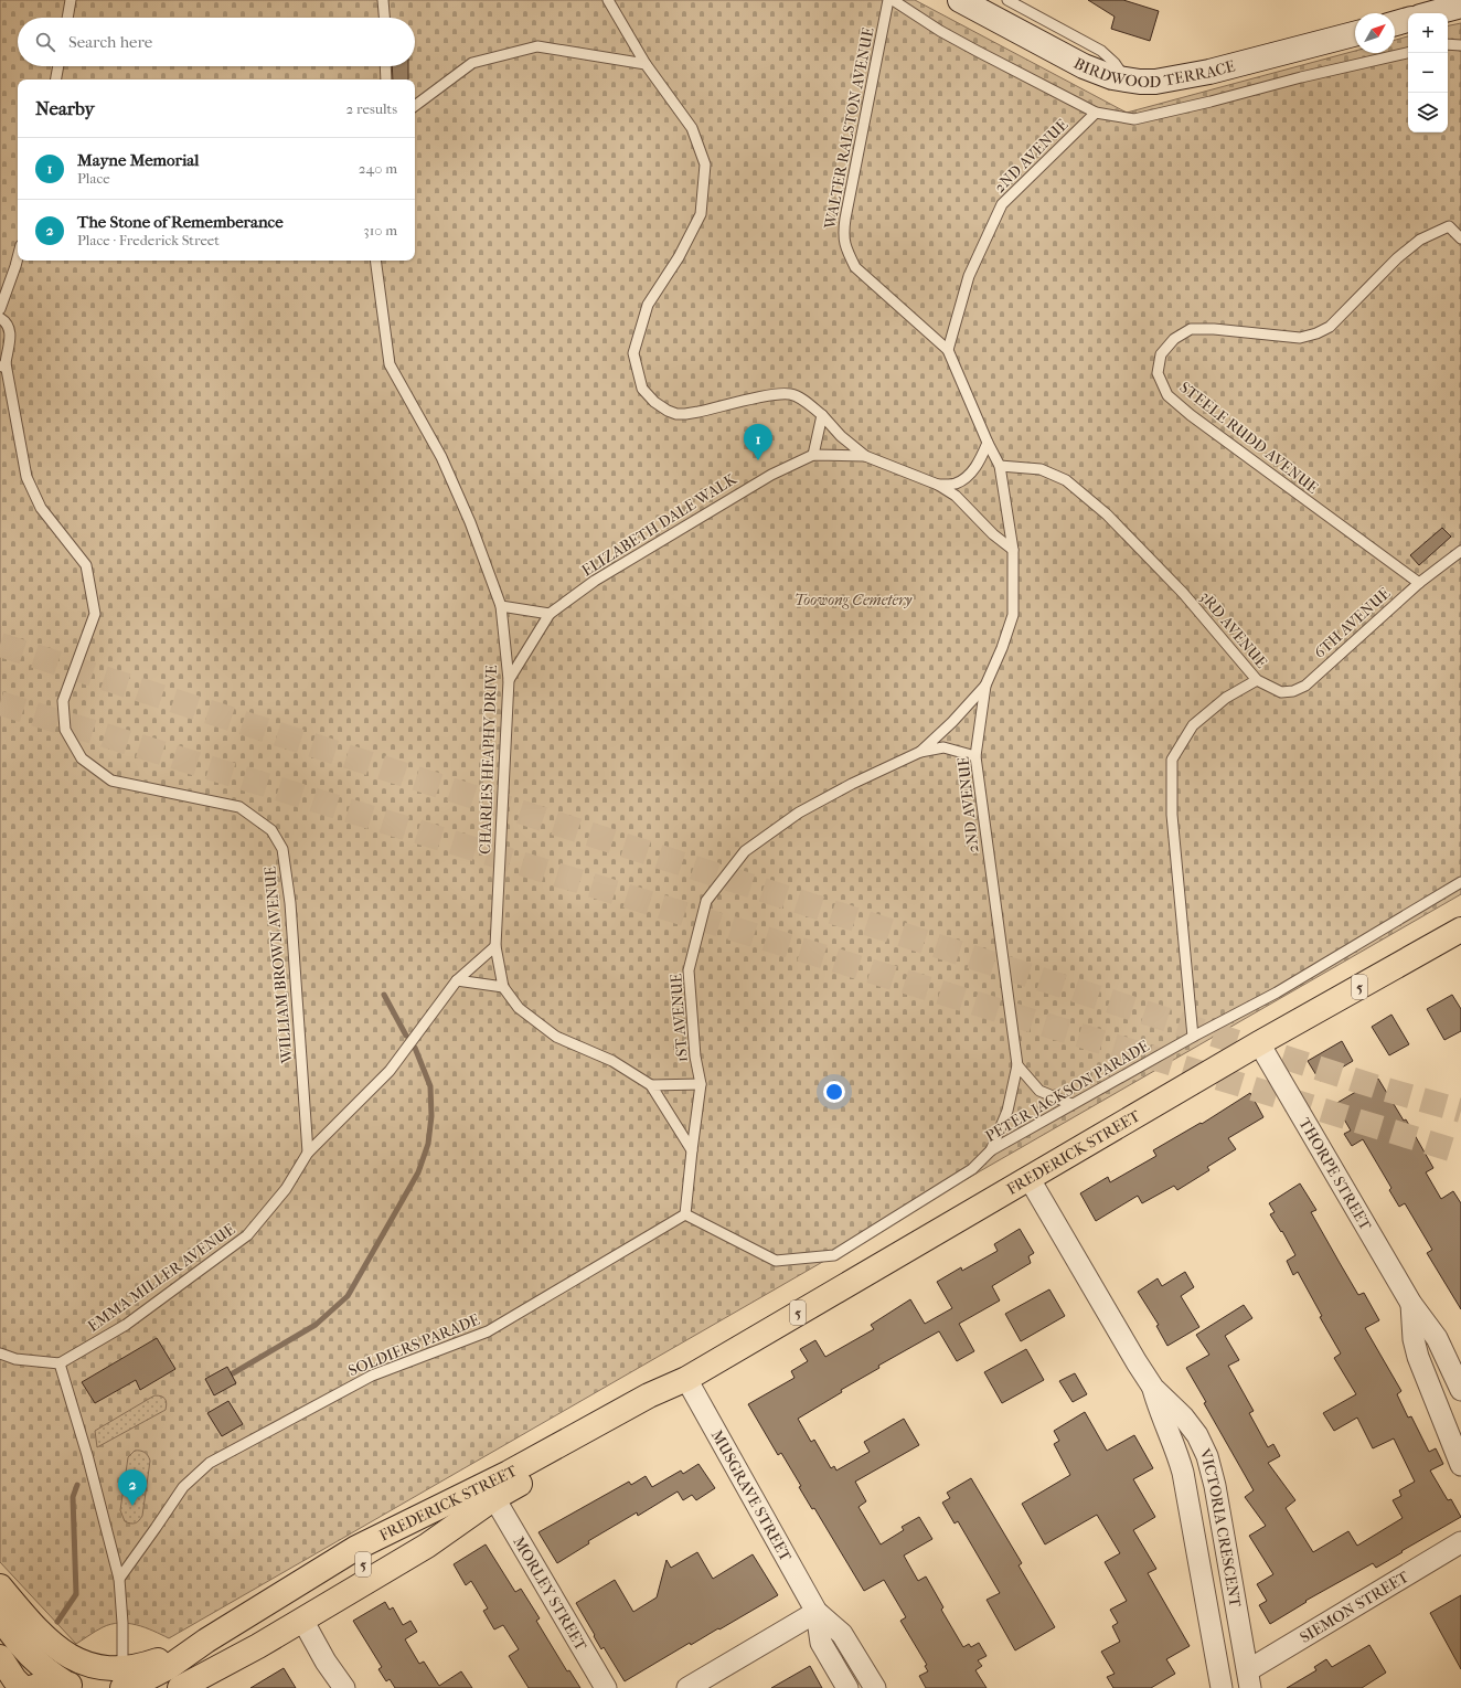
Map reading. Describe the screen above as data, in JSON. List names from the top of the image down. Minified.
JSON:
{"streets":{"highway":["5","FREDERICK STREET"],"main road":["BIRDWOOD TERRACE"],"street":["THORPE STREET","MUSGRAVE STREET","VICTORIA CRESCENT","MORLEY STREET","SIEMON STREET"],"lane":["WALTER RALSTON AVENUE","2ND AVENUE","STEELE RUDD AVENUE","ELIZABETH DALE WALK","6TH AVENUE","3RD AVENUE","CHARLES HEAPHY DRIVE","WILLIAM BROWN AVENUE","1ST AVENUE","PETER JACKSON PARADE","EMMA MILLER AVENUE","SOLDIERS PARADE"]},"crossings":[["WALTER RALSTON AVENUE","2ND AVENUE"],["2ND AVENUE","ELIZABETH DALE WALK"],["2ND AVENUE","3RD AVENUE"],["STEELE RUDD AVENUE","6TH AVENUE"],["6TH AVENUE","3RD AVENUE"],["3RD AVENUE","PETER JACKSON PARADE"],["CHARLES HEAPHY DRIVE","EMMA MILLER AVENUE"],["WILLIAM BROWN AVENUE","EMMA MILLER AVENUE"],["5","FREDERICK STREET"],["5","MORLEY STREET"],["1ST AVENUE","PETER JACKSON PARADE"],["1ST AVENUE","SOLDIERS PARADE"],["PETER JACKSON PARADE","SOLDIERS PARADE"],["FREDERICK STREET","THORPE STREET"],["FREDERICK STREET","MUSGRAVE STREET"],["FREDERICK STREET","VICTORIA CRESCENT"],["FREDERICK STREET","MORLEY STREET"],["VICTORIA CRESCENT","SIEMON STREET"]],"parks":["Toowong Cemetery"],"north":"top right","page":{"map_buttons":["+","−"],"search":"Search here","heading":["Nearby","2 results"],"list":[{"mark":"1","name":"Mayne Memorial","note":"Place","value":"240 m"},{"mark":"2","name":"The Stone of Rememberance","note":"Place · Frederick Street","value":"310 m"}],"pins":["1","2"]}}
